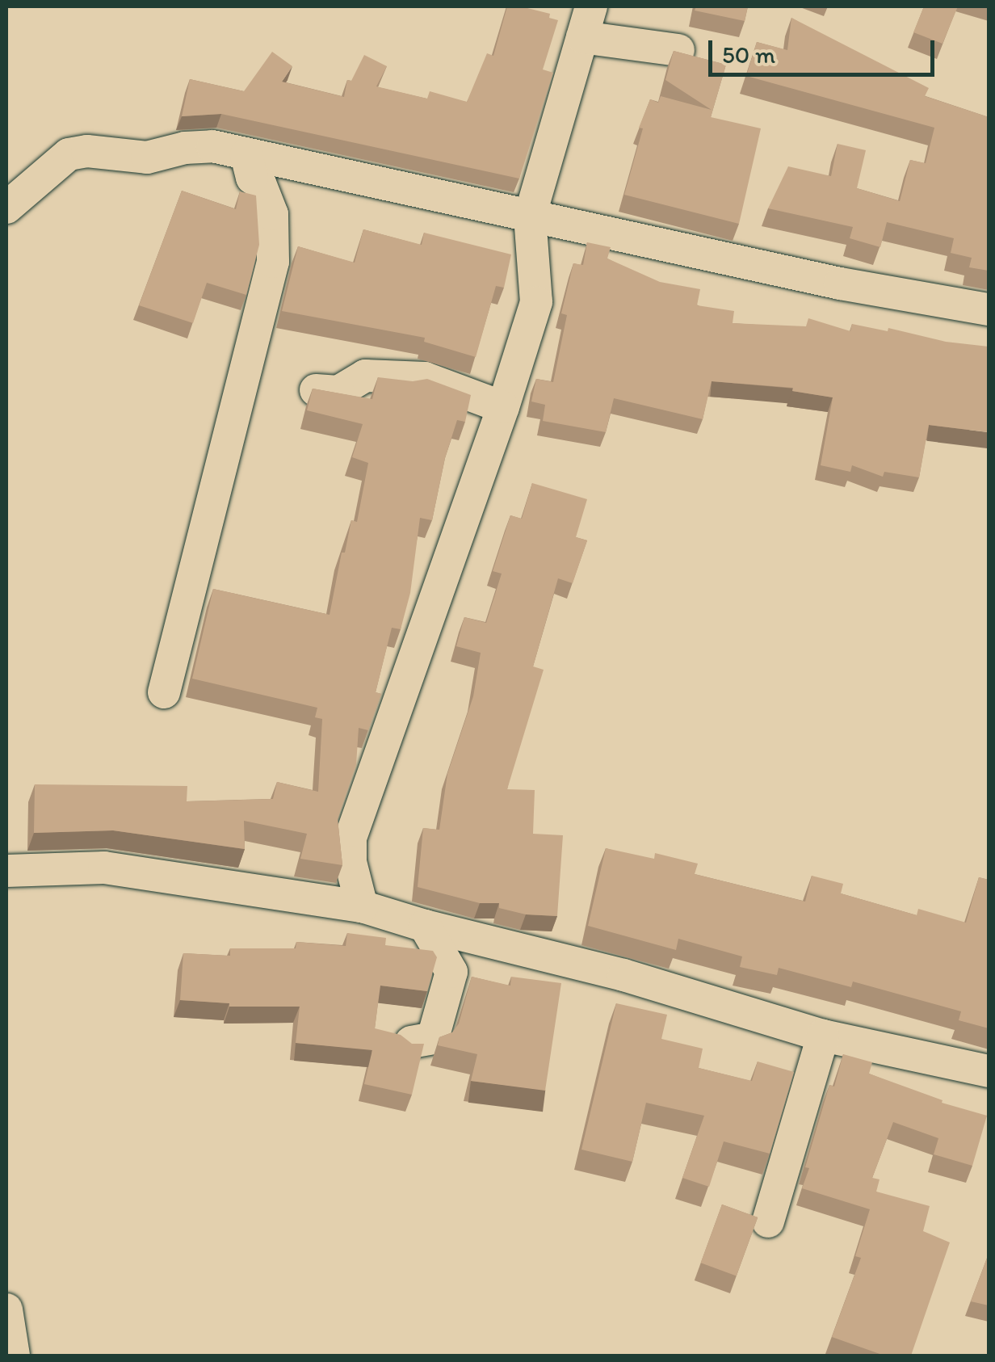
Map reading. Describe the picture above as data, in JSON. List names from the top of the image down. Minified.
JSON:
{"scale_bar":"50 m"}
